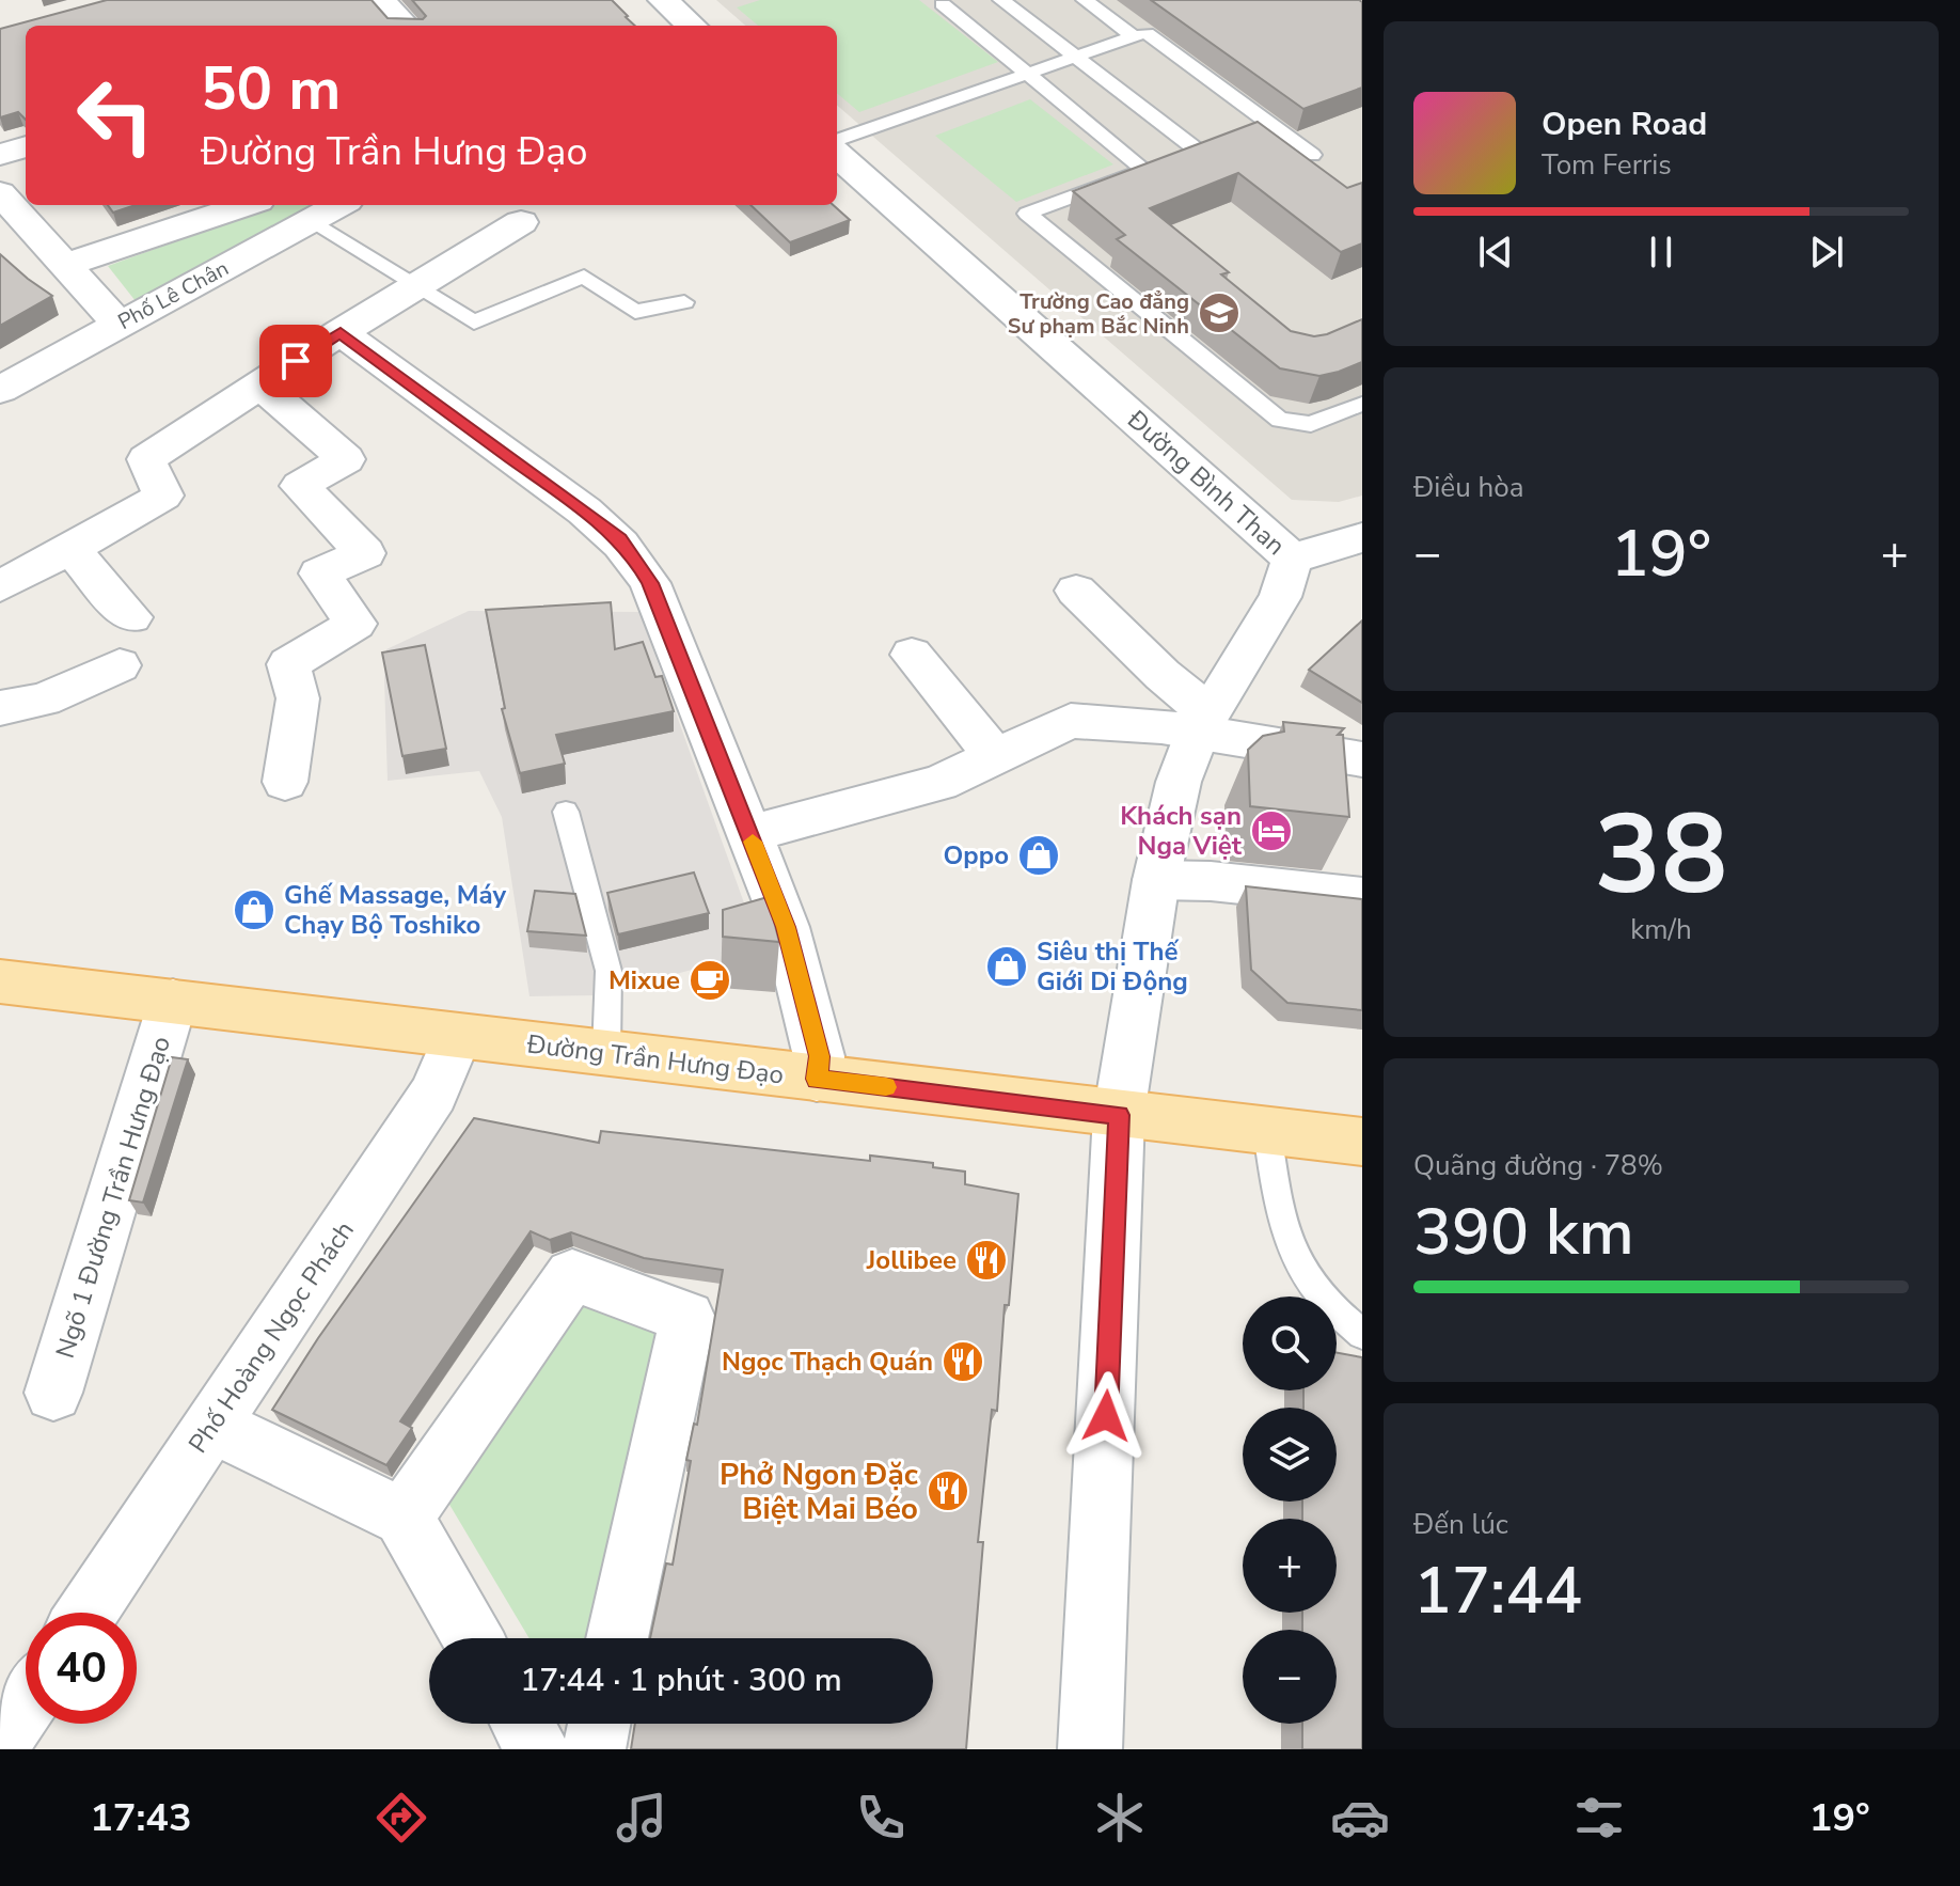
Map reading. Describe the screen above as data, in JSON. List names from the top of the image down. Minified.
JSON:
{"streets":{"main road":["Đường Trần Hưng Đạo"],"street":["Phố Lê Chân","Đường Bình Than","Ngõ 1 Đường Trần Hưng Đạo","Phố Hoàng Ngọc Phách"]},"crossings":[["Đường Bình Than","Đường Trần Hưng Đạo"],["Đường Trần Hưng Đạo","Ngõ 1 Đường Trần Hưng Đạo"],["Đường Trần Hưng Đạo","Phố Hoàng Ngọc Phách"]],"places":{"school or university":["Trường Cao đẳng Sư phạm Bắc Ninh"],"hotel":["Khách sạn Nga Việt"],"shop":["Oppo","Ghế Massage, Máy Chạy Bộ Toshiko","Siêu thị Thế Giới Di Động"],"cafe":["Mixue"],"restaurant":["Jollibee","Ngọc Thạch Quán","Phở Ngon Đặc Biệt Mai Béo"]},"page":{"turn":["50 m","Đường Trần Hưng Đạo"],"song":["Open Road","Tom Ferris"],"tile":["Điều hòa",["38","km/h"],["Quãng đường · 78%","390 km"],["Đến lúc","17:44"]],"heat":["−","19°","+"],"map_buttons":["+","−"],"limit":"40","trip":"17:44 · 1 phút · 300 m","tabs":["17:43","19°"]}}
